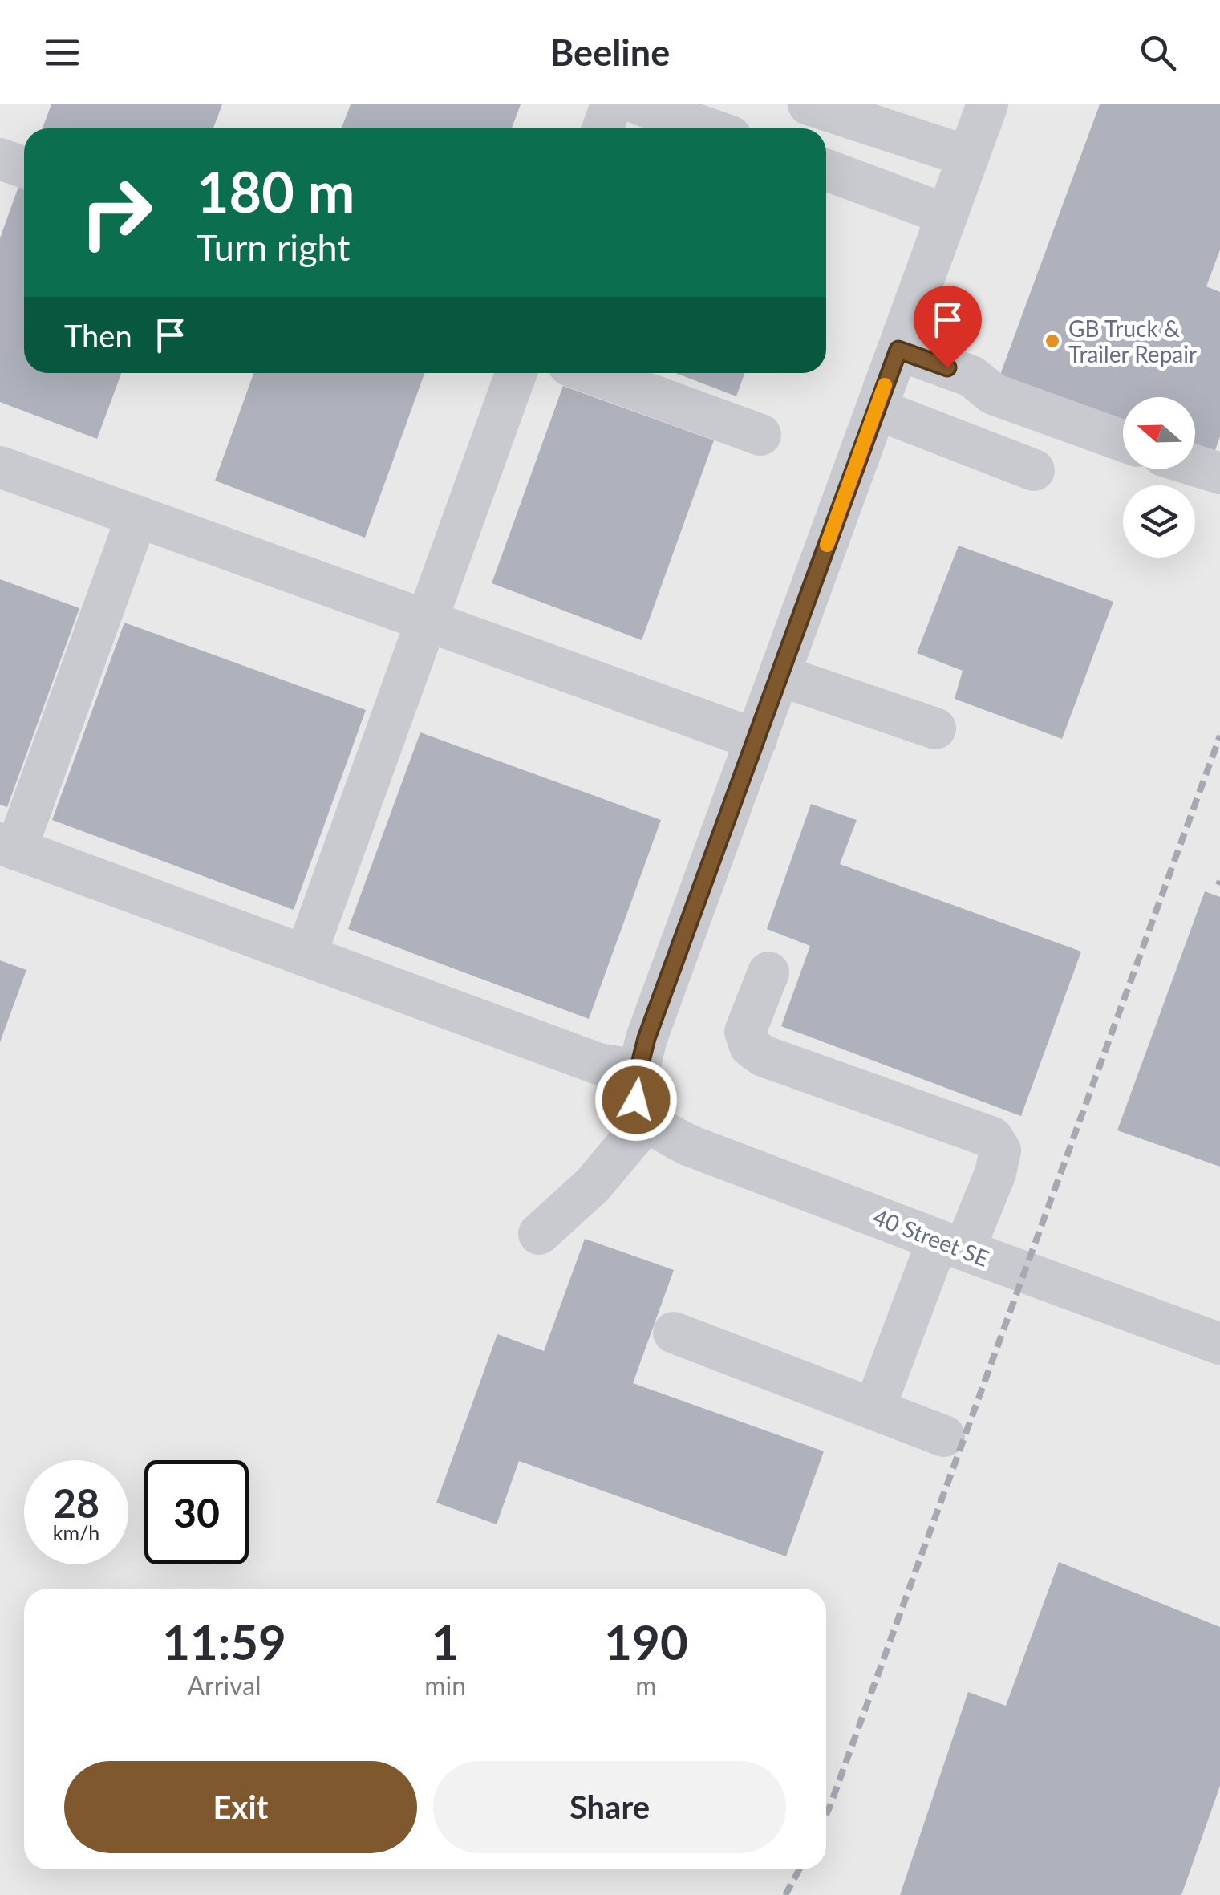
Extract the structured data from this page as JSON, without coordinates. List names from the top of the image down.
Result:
{
  "streets": {
    "street": ["40 Street SE"]
  },
  "places": ["GB Truck & Trailer Repair"],
  "north": "left",
  "page": {
    "header": "Beeline",
    "turn": ["180 m", "Turn right"],
    "then": "Then",
    "speed": "28 km/h",
    "limit": "30",
    "eta": [
      "11:59",
      "Arrival",
      "1",
      "min",
      "190",
      "m"
    ],
    "buttons": ["Exit", "Share"]
  }
}
